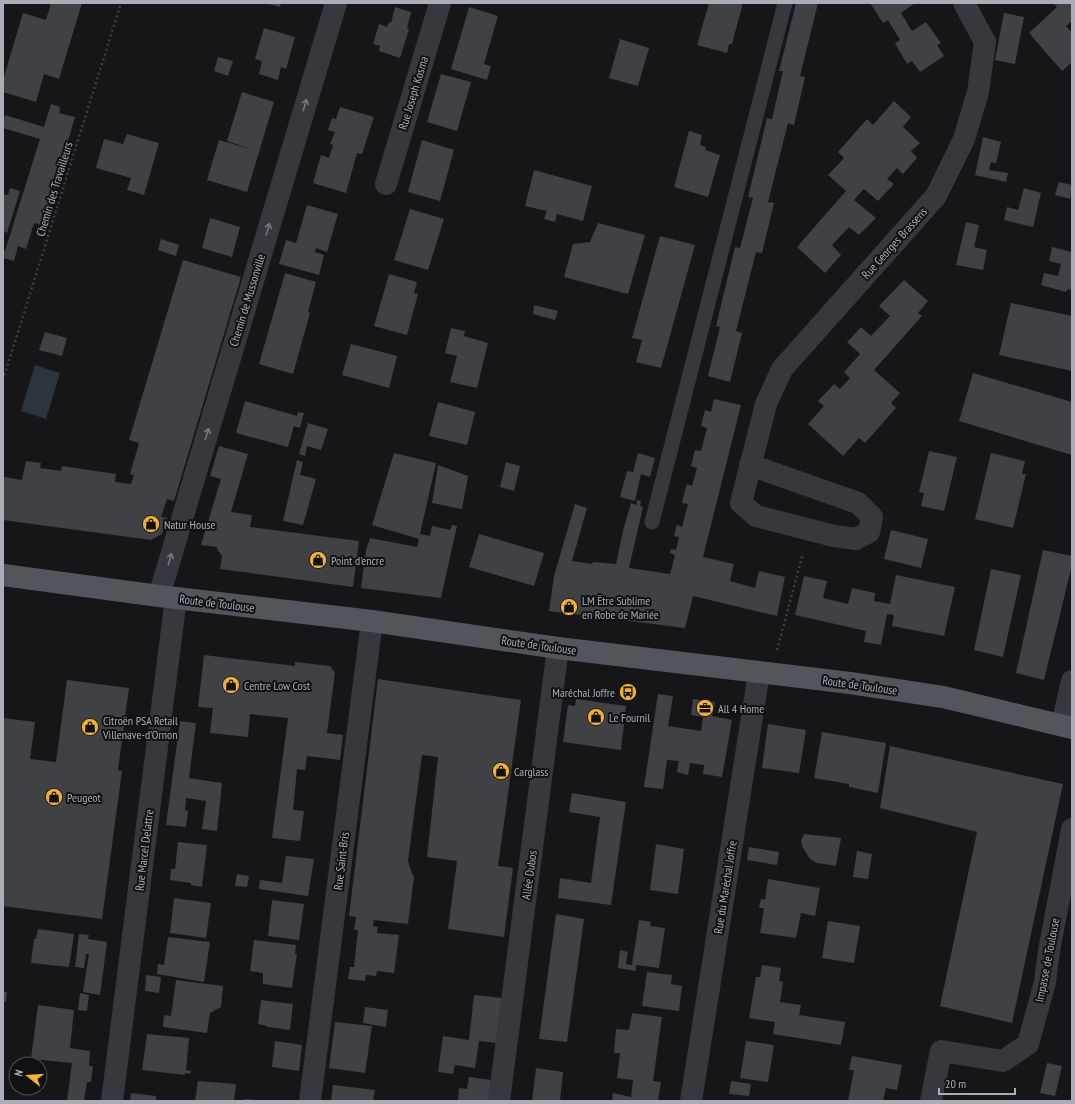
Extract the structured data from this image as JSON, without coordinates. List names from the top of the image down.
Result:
{
  "streets": {
    "main road": ["Route de Toulouse"],
    "street": [
      "Rue Joseph Kosma",
      "Rue Georges Brassens",
      "Chemin de Mussonville",
      "Rue Marcel Delattre",
      "Rue Saint-Bris",
      "Allée Dubos",
      "Rue du Maréchal Joffre",
      "Impasse de Toulouse"
    ],
    "path": ["Chemin des Travailleurs"]
  },
  "crossings": [
    ["Chemin de Mussonville", "Route de Toulouse"],
    ["Chemin de Mussonville", "Rue Marcel Delattre"],
    ["Route de Toulouse", "Rue Marcel Delattre"],
    ["Route de Toulouse", "Rue Saint-Bris"],
    ["Route de Toulouse", "Allée Dubos"],
    ["Route de Toulouse", "Rue du Maréchal Joffre"]
  ],
  "one_way": ["Chemin de Mussonville"],
  "places": {
    "shop": [
      "Natur House",
      "Point d'encre",
      "LM Être Sublime en Robe de Mariée",
      "Centre Low Cost",
      "Le Fournil",
      "Citroën PSA Retail Villenave-d'Ornon",
      "Carglass",
      "Peugeot"
    ],
    "bus stop": ["Maréchal Joffre"],
    "office": ["All 4 Home"]
  },
  "scale_bar": "20 m",
  "north": "left"
}
